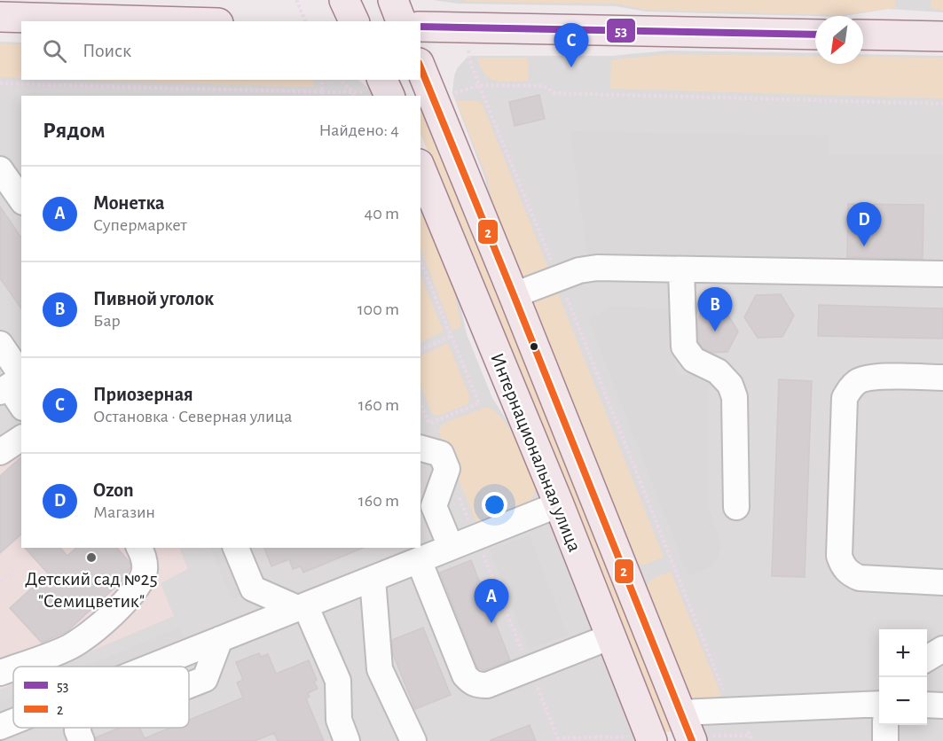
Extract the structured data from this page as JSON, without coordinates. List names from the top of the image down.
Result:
{
  "streets": {
    "main road": ["Интернациональная улица"]
  },
  "places": ["Детский сад №25 \"Семицветик\""],
  "lines": ["transit line 53", "transit line 2"],
  "legend": ["53", "2"],
  "north": "bottom left",
  "page": {
    "search": "Поиск",
    "pins": [
      "C",
      "D",
      "B",
      "A"
    ],
    "heading": ["Рядом", "Найдено: 4"],
    "list": [
      {
        "mark": "A",
        "name": "Монетка",
        "note": "Супермаркет",
        "value": "40 m"
      },
      {
        "mark": "B",
        "name": "Пивной уголок",
        "note": "Бар",
        "value": "100 m"
      },
      {
        "mark": "C",
        "name": "Приозерная",
        "note": "Остановка · Северная улица",
        "value": "160 m"
      },
      {
        "mark": "D",
        "name": "Ozon",
        "note": "Магазин",
        "value": "160 m"
      }
    ],
    "map_buttons": ["+", "−"]
  }
}
